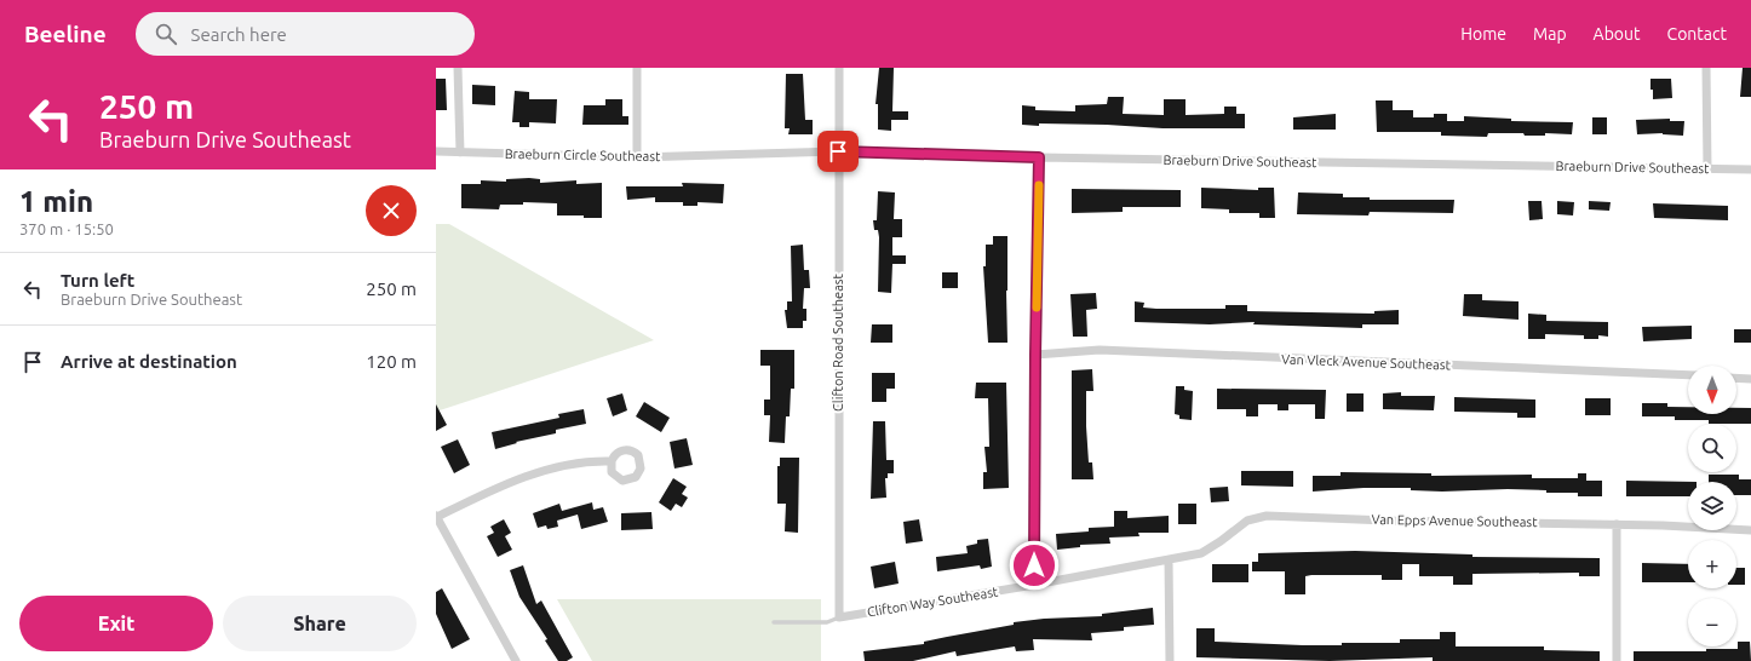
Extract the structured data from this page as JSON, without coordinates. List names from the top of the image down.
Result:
{
  "streets": {
    "street": [
      "Braeburn Circle Southeast",
      "Braeburn Drive Southeast",
      "Clifton Road Southeast",
      "Van Vleck Avenue Southeast",
      "Van Epps Avenue Southeast",
      "Clifton Way Southeast"
    ]
  },
  "crossings": [
    ["Braeburn Circle Southeast", "Braeburn Drive Southeast"],
    ["Braeburn Drive Southeast", "Clifton Road Southeast"],
    ["Clifton Road Southeast", "Clifton Way Southeast"],
    ["Van Epps Avenue Southeast", "Clifton Way Southeast"]
  ],
  "north": "bottom",
  "page": {
    "header": "Beeline",
    "search": "Search here",
    "nav": [
      "Home",
      "Map",
      "About",
      "Contact"
    ],
    "turn": ["250 m", "Braeburn Drive Southeast"],
    "heading": ["1 min", "370 m · 15:50"],
    "list": [
      {
        "name": "Turn left",
        "note": "Braeburn Drive Southeast",
        "value": "250 m"
      },
      {
        "name": "Arrive at destination",
        "value": "120 m"
      }
    ],
    "map_buttons": ["+", "−"],
    "buttons": ["Exit", "Share"]
  }
}
